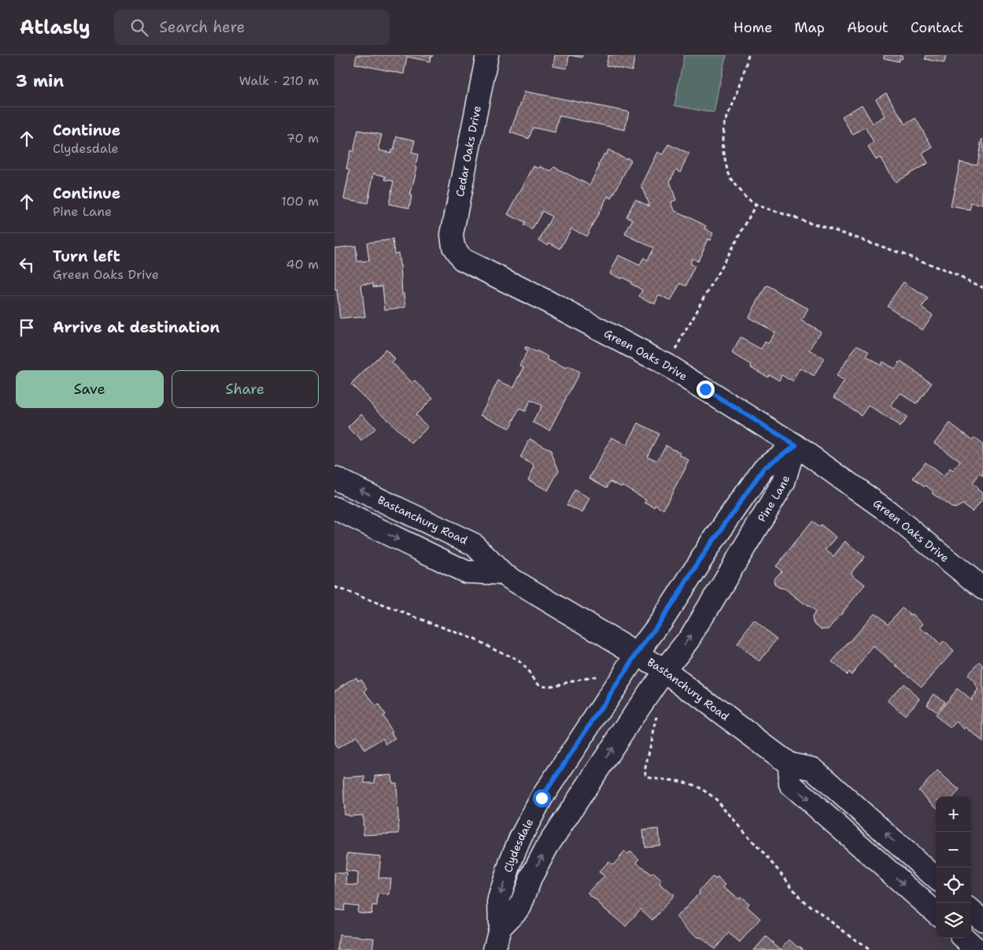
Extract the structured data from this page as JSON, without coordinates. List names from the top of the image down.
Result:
{
  "streets": {
    "street": [
      "Cedar Oaks Drive",
      "Green Oaks Drive",
      "Pine Lane",
      "Bastanchury Road",
      "Clydesdale"
    ]
  },
  "crossings": [
    ["Cedar Oaks Drive", "Green Oaks Drive"],
    ["Green Oaks Drive", "Pine Lane"],
    ["Pine Lane", "Bastanchury Road"],
    ["Pine Lane", "Clydesdale"],
    ["Bastanchury Road", "Clydesdale"]
  ],
  "page": {
    "header": "Atlasly",
    "search": "Search here",
    "nav": [
      "Home",
      "Map",
      "About",
      "Contact"
    ],
    "heading": ["3 min", "Walk · 210 m"],
    "list": [
      ["Continue", "Clydesdale", "70 m"],
      ["Continue", "Pine Lane", "100 m"],
      ["Turn left", "Green Oaks Drive", "40 m"],
      "Arrive at destination"
    ],
    "buttons": ["Save", "Share"],
    "map_buttons": ["+", "−"]
  }
}
